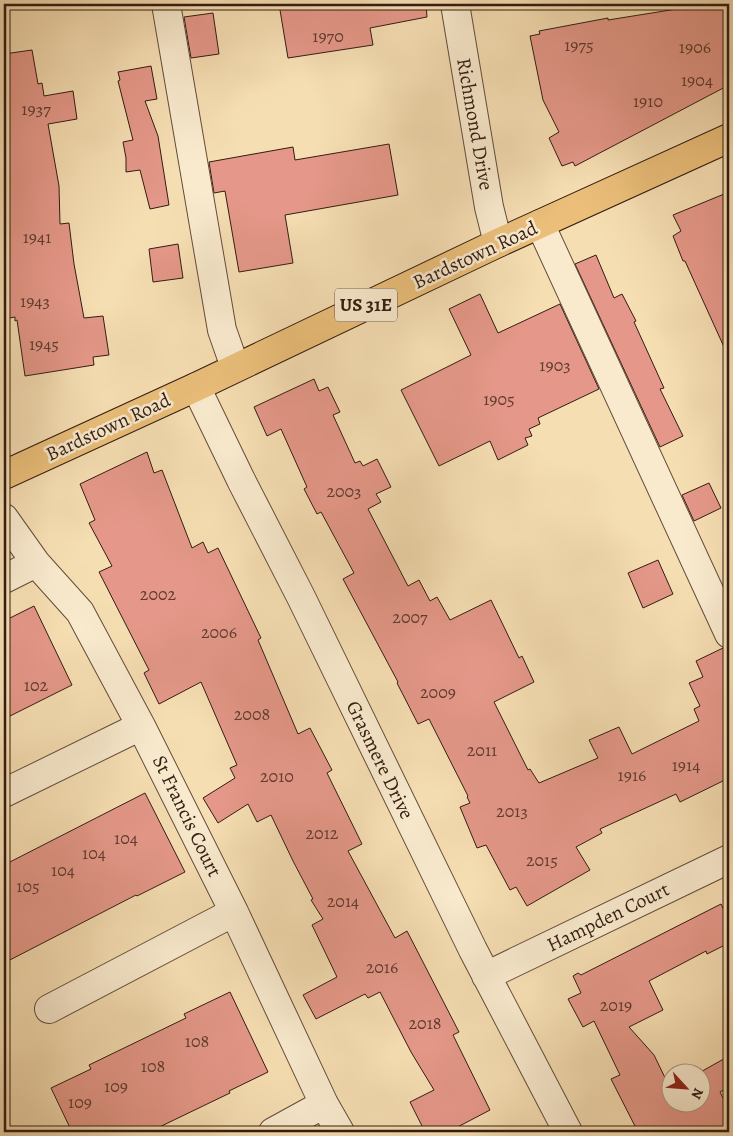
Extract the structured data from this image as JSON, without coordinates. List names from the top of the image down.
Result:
{
  "streets": {
    "main road": ["Bardstown Road", "US 31E"],
    "street": [
      "Richmond Drive",
      "Grasmere Drive",
      "St Francis Court",
      "Hampden Court"
    ]
  },
  "crossings": [
    ["Richmond Drive", "Bardstown Road"],
    ["Bardstown Road", "Grasmere Drive"],
    ["Grasmere Drive", "Hampden Court"]
  ],
  "house_numbers": [
    "1970",
    "1975",
    "1906",
    "1904",
    "1910",
    "1937",
    "1941",
    "1943",
    "1945",
    "1903",
    "1905",
    "2003",
    "2002",
    "2007",
    "2006",
    "102",
    "2009",
    "2008",
    "2011",
    "1914",
    "1916",
    "2010",
    "2013",
    "2012",
    "104",
    "104",
    "2015",
    "104",
    "105",
    "2014",
    "2016",
    "2019",
    "2018",
    "108",
    "108",
    "109",
    "109"
  ],
  "north": "bottom right"
}
